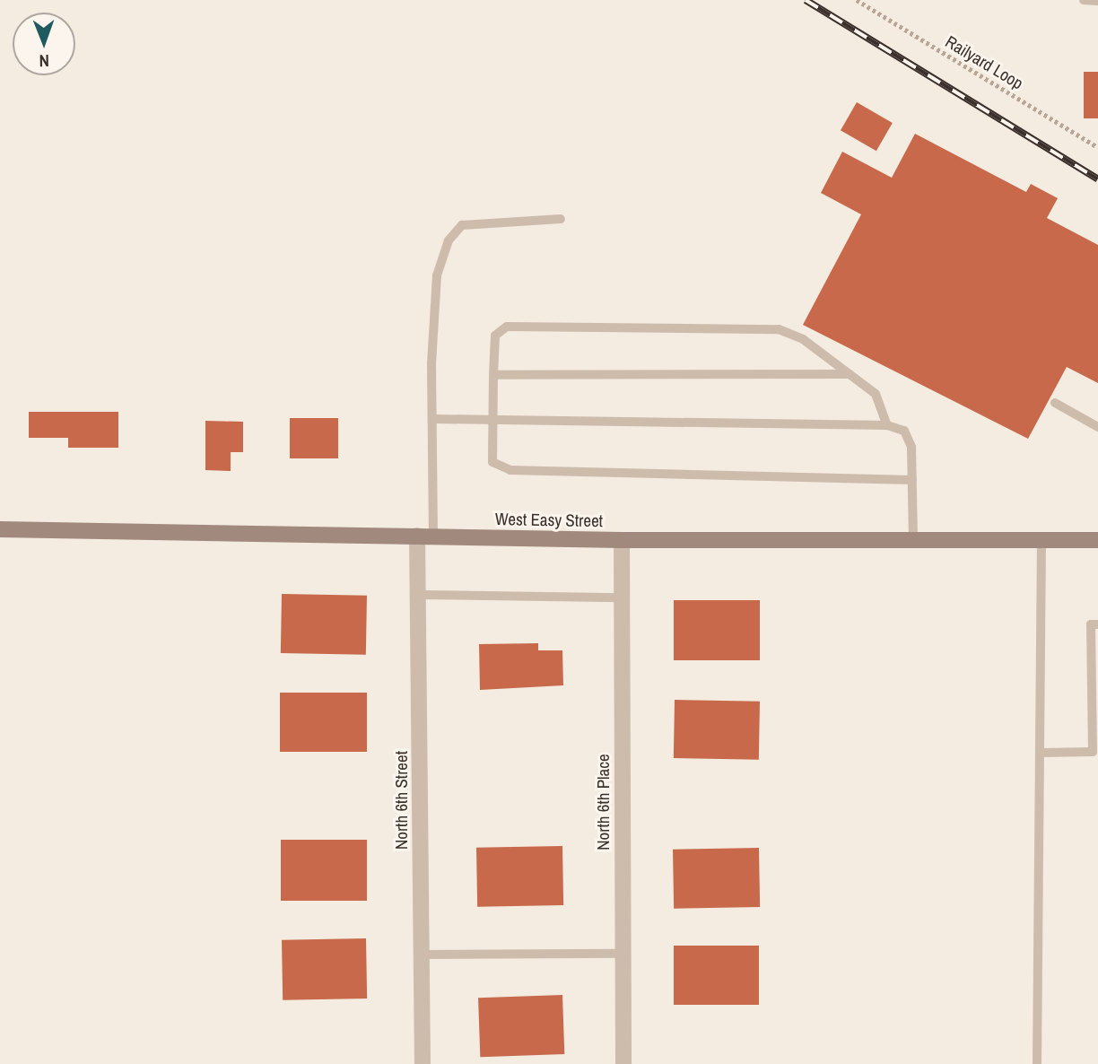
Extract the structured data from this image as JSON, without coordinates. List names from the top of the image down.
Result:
{
  "streets": {
    "street": ["West Easy Street", "North 6th Street", "North 6th Place"],
    "path": ["Railyard Loop"]
  },
  "crossings": [
    ["West Easy Street", "North 6th Street"],
    ["West Easy Street", "North 6th Place"]
  ],
  "north": "bottom"
}
